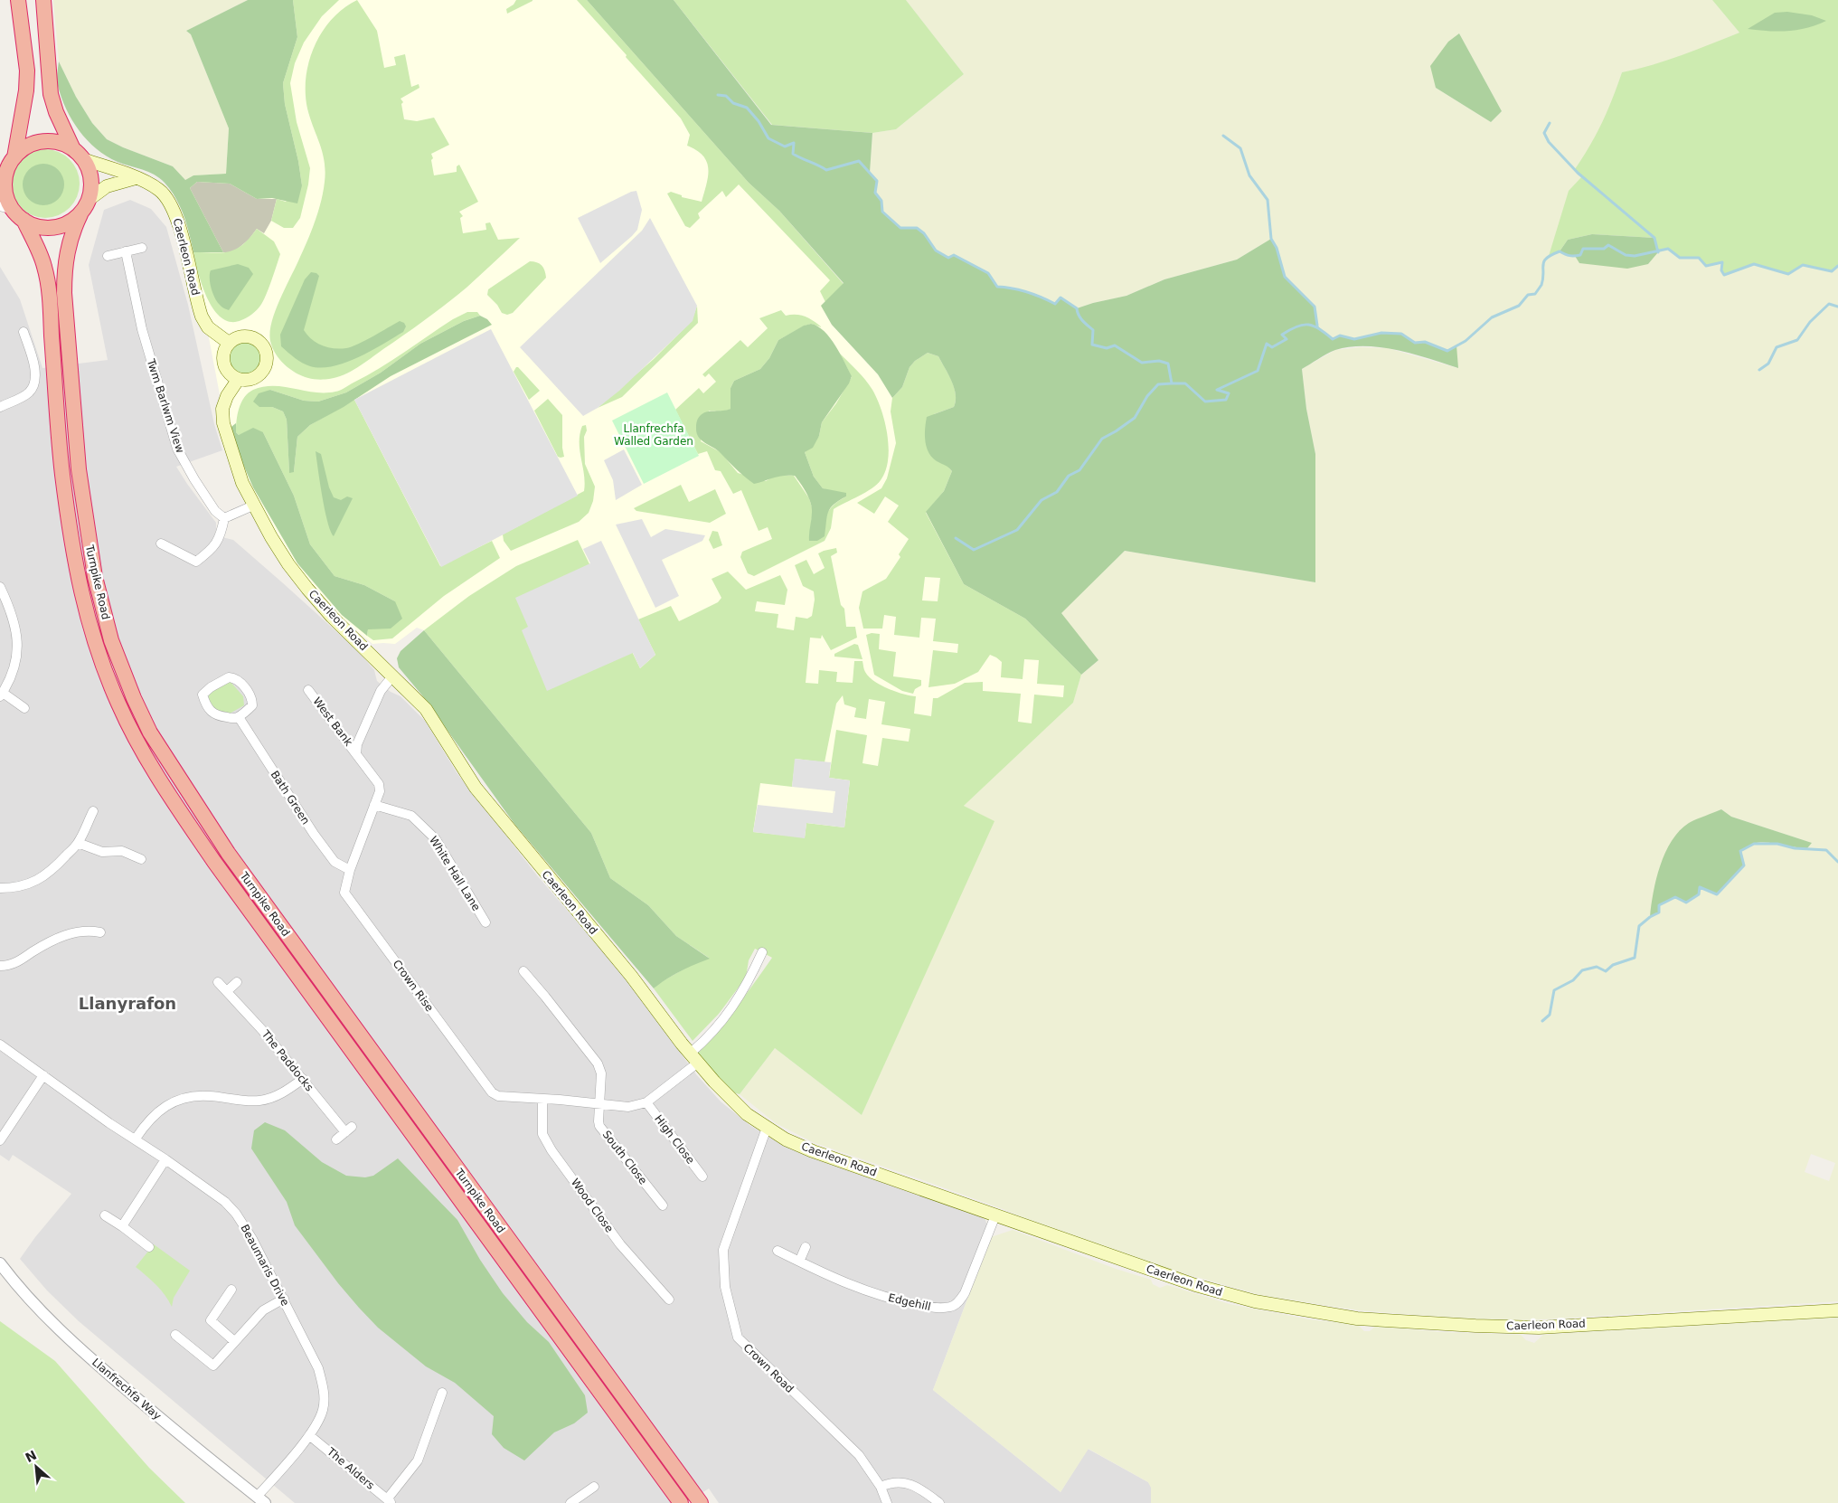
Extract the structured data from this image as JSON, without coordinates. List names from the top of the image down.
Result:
{
  "streets": {
    "highway": ["Turnpike Road"],
    "main road": ["Caerleon Road"],
    "street": [
      "Twm Barlwm View",
      "West Bank",
      "Bath Green",
      "White Hall Lane",
      "Crown Rise",
      "The Paddocks",
      "High Close",
      "South Close",
      "Wood Close",
      "Beaumaris Drive",
      "Edgehill",
      "Crown Road",
      "Llanfrechfa Way",
      "The Alders"
    ]
  },
  "crossings": [
    ["Caerleon Road", "Turnpike Road"],
    ["Caerleon Road", "Crown Rise"],
    ["Caerleon Road", "Edgehill"],
    ["Caerleon Road", "Crown Road"],
    ["West Bank", "Crown Rise"],
    ["Bath Green", "Crown Rise"],
    ["White Hall Lane", "Crown Rise"],
    ["Crown Rise", "High Close"],
    ["Crown Rise", "South Close"],
    ["Crown Rise", "Wood Close"],
    ["Beaumaris Drive", "Llanfrechfa Way"],
    ["Beaumaris Drive", "The Alders"]
  ],
  "districts": ["Llanyrafon"],
  "parks": ["Llanfrechfa Walled Garden"],
  "north": "top left"
}
